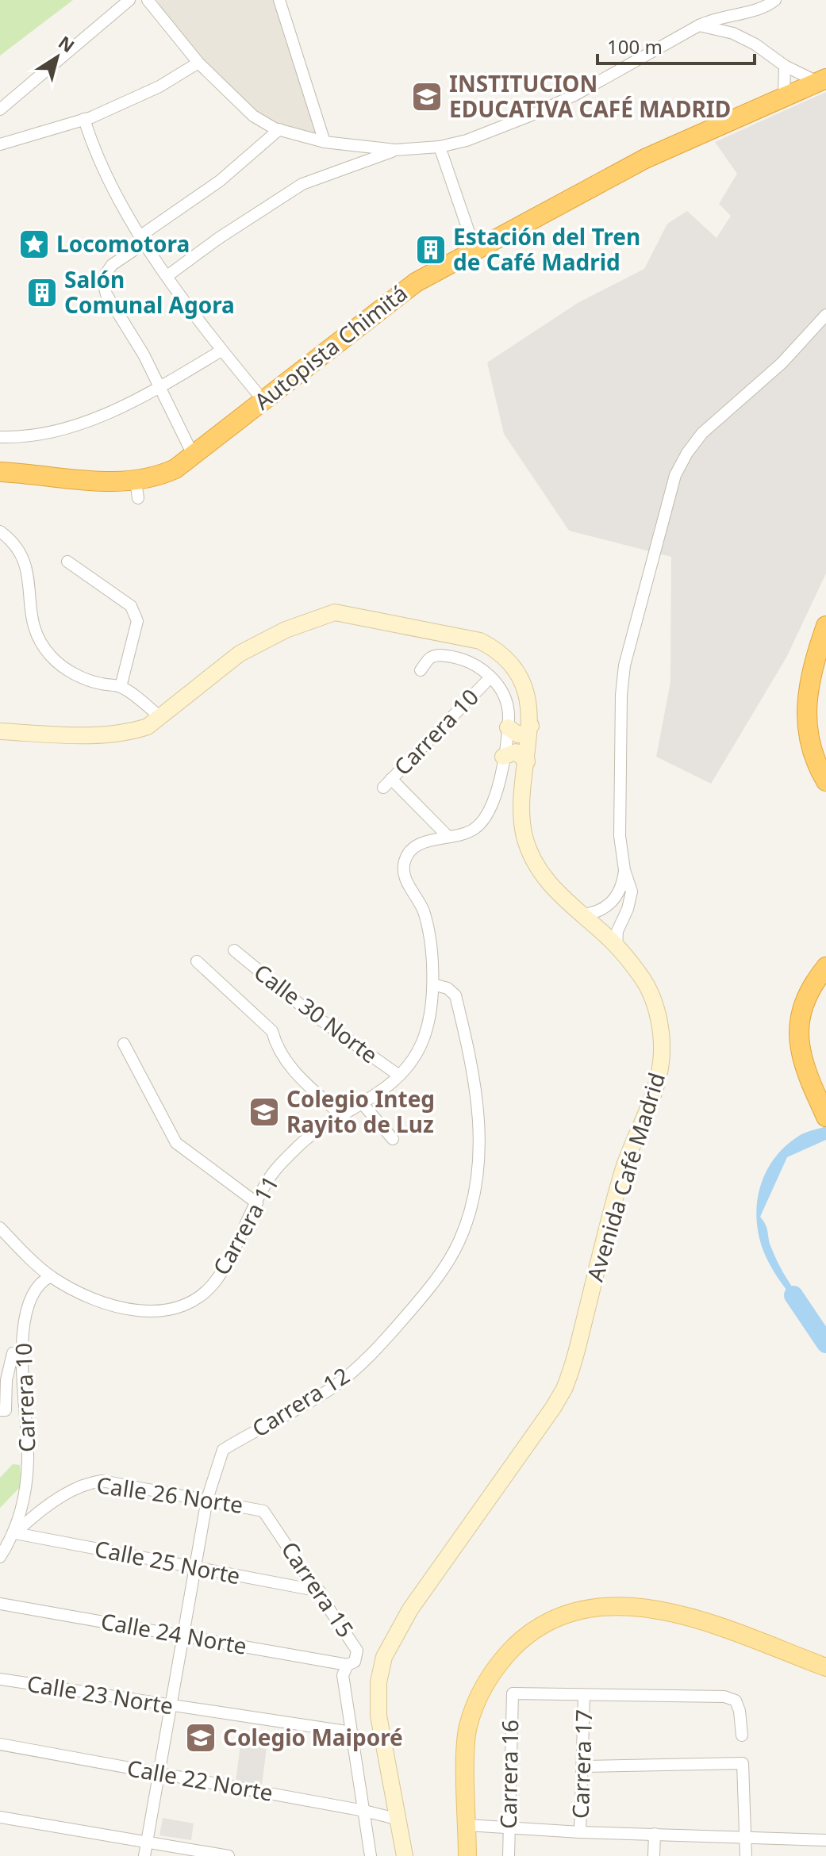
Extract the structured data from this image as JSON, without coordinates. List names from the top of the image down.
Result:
{
  "streets": {
    "highway": ["Autopista Chimitá"],
    "street": [
      "Carrera 10",
      "Calle 30 Norte",
      "Avenida Café Madrid",
      "Carrera 11",
      "Carrera 12",
      "Calle 26 Norte",
      "Calle 25 Norte",
      "Carrera 15",
      "Calle 24 Norte",
      "Calle 23 Norte",
      "Carrera 17",
      "Carrera 16",
      "Calle 22 Norte"
    ]
  },
  "crossings": [
    ["Carrera 10", "Carrera 11"],
    ["Carrera 10", "Calle 26 Norte"],
    ["Carrera 10", "Calle 25 Norte"],
    ["Calle 30 Norte", "Carrera 11"],
    ["Avenida Café Madrid", "Calle 22 Norte"],
    ["Carrera 11", "Carrera 12"],
    ["Carrera 12", "Calle 26 Norte"],
    ["Carrera 12", "Calle 25 Norte"],
    ["Carrera 12", "Calle 24 Norte"],
    ["Carrera 12", "Calle 23 Norte"],
    ["Carrera 12", "Calle 22 Norte"],
    ["Calle 26 Norte", "Calle 25 Norte"],
    ["Calle 26 Norte", "Carrera 15"],
    ["Calle 25 Norte", "Carrera 15"],
    ["Carrera 15", "Calle 24 Norte"],
    ["Carrera 15", "Calle 23 Norte"],
    ["Carrera 15", "Calle 22 Norte"],
    ["Carrera 17", "Carrera 16"]
  ],
  "places": {
    "school or university": ["INSTITUCION EDUCATIVA CAFÉ MADRID", "Colegio Integ Rayito de Luz", "Colegio Maiporé"],
    "place": ["Locomotora"],
    "building": ["Estación del Tren de Café Madrid", "Salón Comunal Agora"]
  },
  "scale_bar": "100 m",
  "north": "top right"
}
